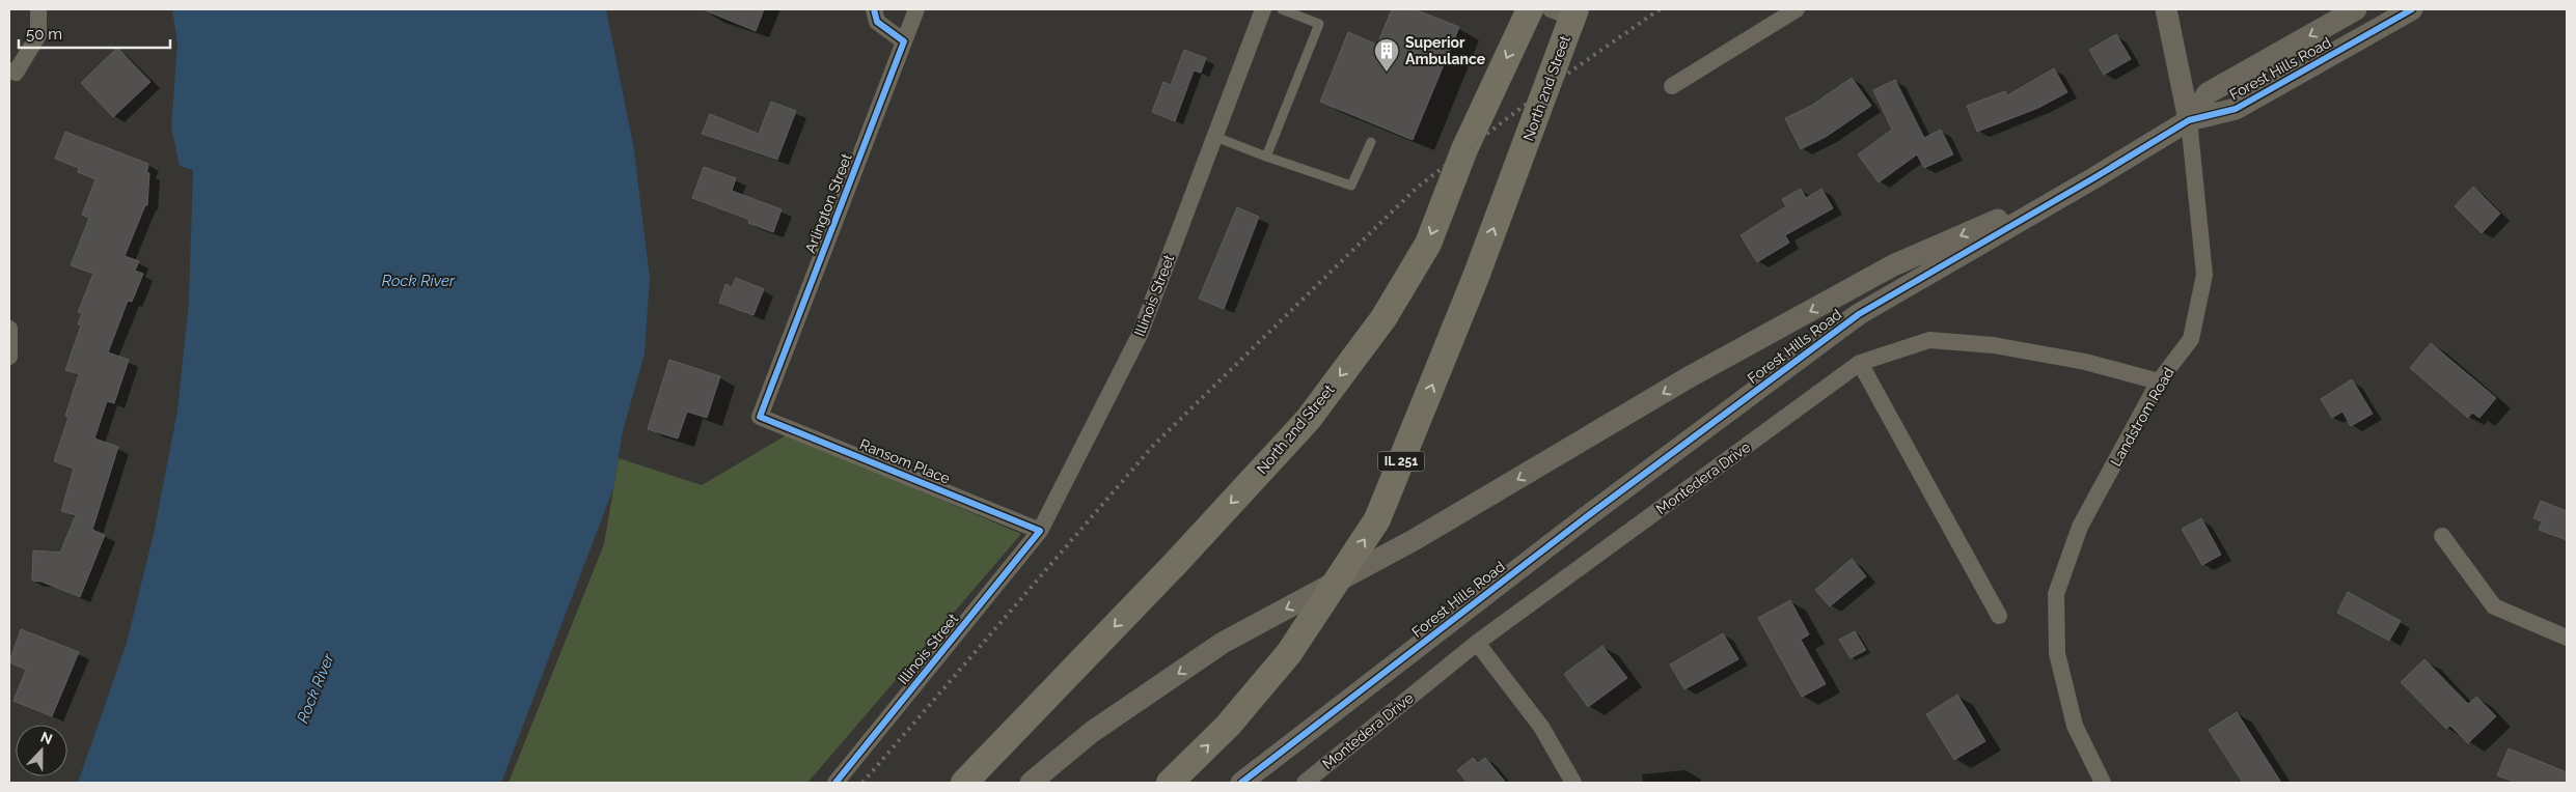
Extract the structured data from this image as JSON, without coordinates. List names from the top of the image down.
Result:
{
  "streets": {
    "main road": ["North 2nd Street", "IL 251"],
    "street": [
      "Forest Hills Road",
      "Arlington Street",
      "Illinois Street",
      "Landstrom Road",
      "Ransom Place",
      "Montedera Drive"
    ]
  },
  "crossings": [
    ["Forest Hills Road", "Landstrom Road"],
    ["Arlington Street", "Ransom Place"],
    ["Illinois Street", "Ransom Place"],
    ["Landstrom Road", "Montedera Drive"]
  ],
  "water": ["Rock River"],
  "places": {
    "building": ["Superior Ambulance"]
  },
  "scale_bar": "50 m",
  "north": "top"
}
